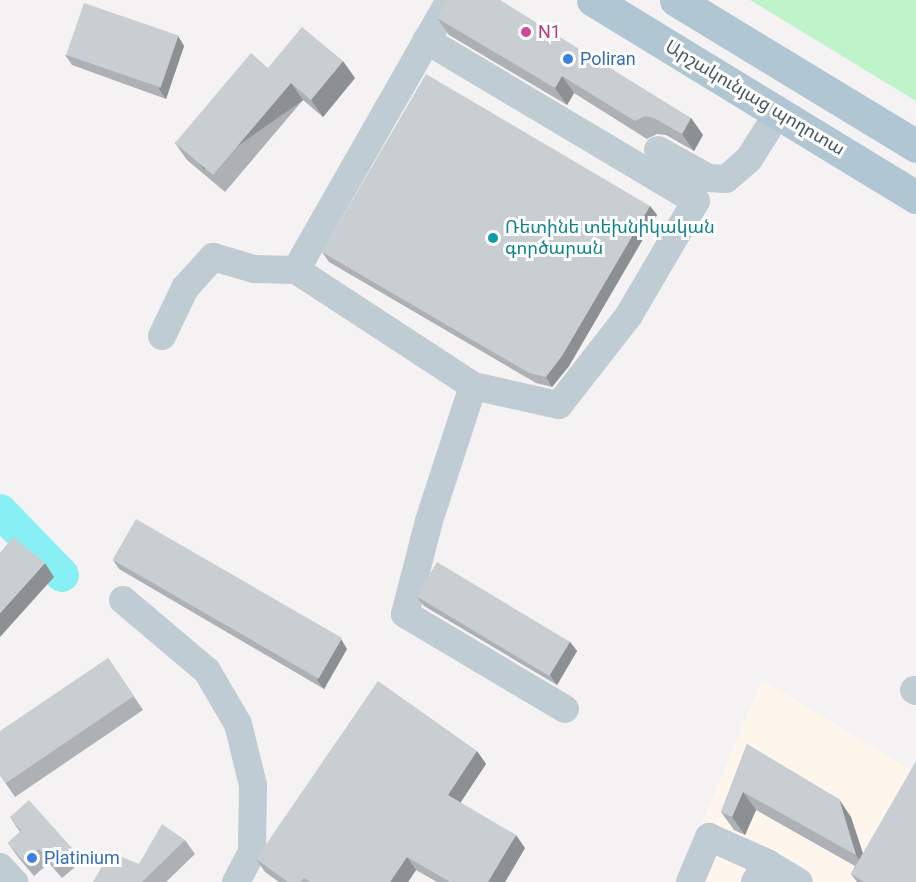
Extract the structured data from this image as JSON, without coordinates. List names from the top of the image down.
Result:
{
  "streets": {
    "main road": ["Արշակունյաց պողոտա"]
  },
  "places": [
    "N1",
    "Poliran",
    "Ռետինե տեխնիկական գործարան",
    "Platinium"
  ]
}
